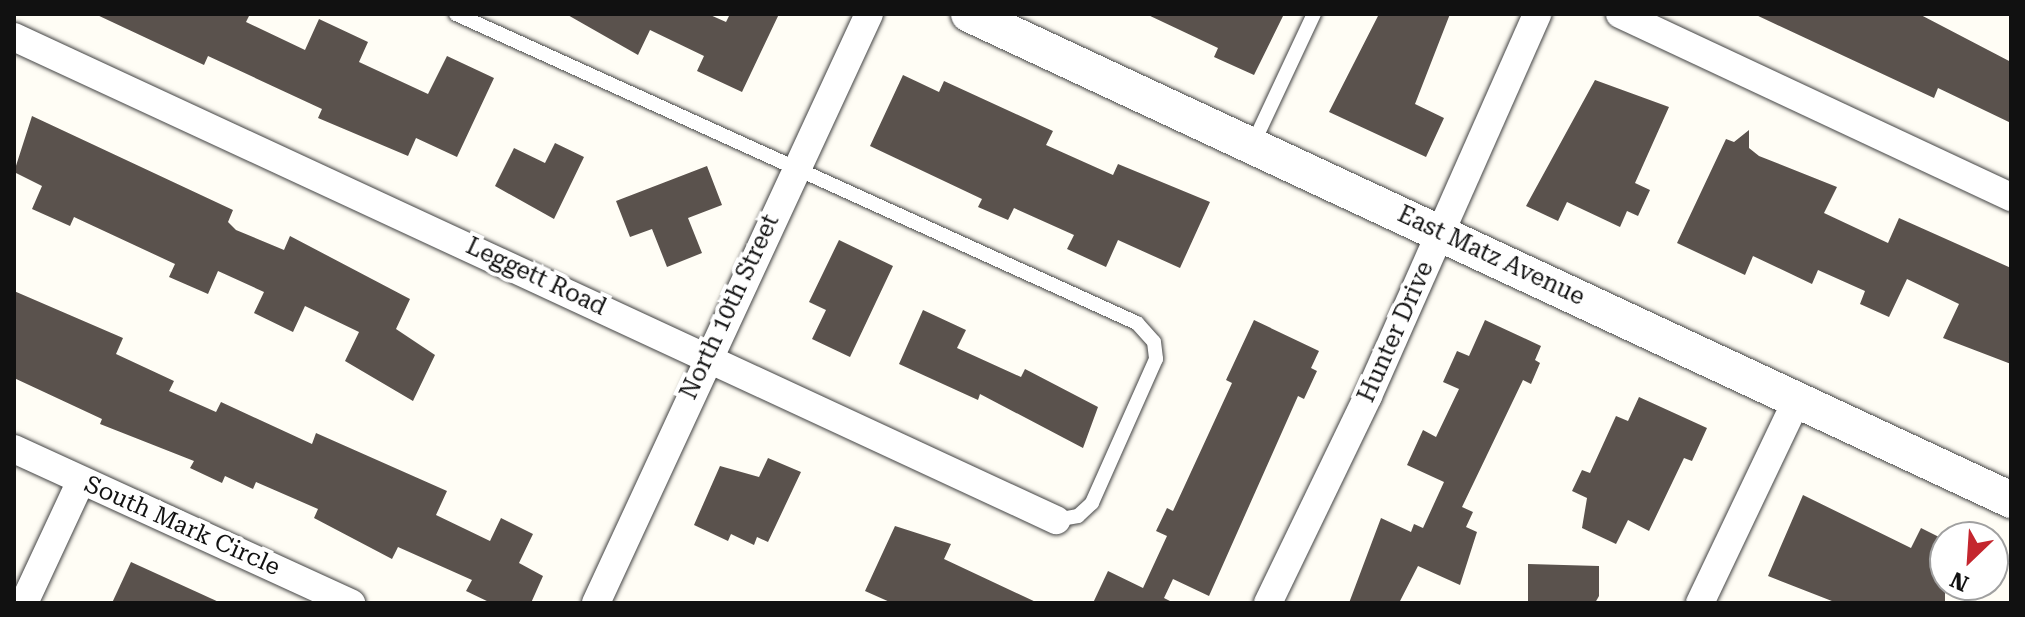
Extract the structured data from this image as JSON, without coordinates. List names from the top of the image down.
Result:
{
  "streets": {
    "street": [
      "East Matz Avenue",
      "Leggett Road",
      "North 10th Street",
      "Hunter Drive",
      "South Mark Circle"
    ]
  },
  "crossings": [
    ["East Matz Avenue", "Hunter Drive"],
    ["Leggett Road", "North 10th Street"]
  ],
  "north": "bottom left"
}
